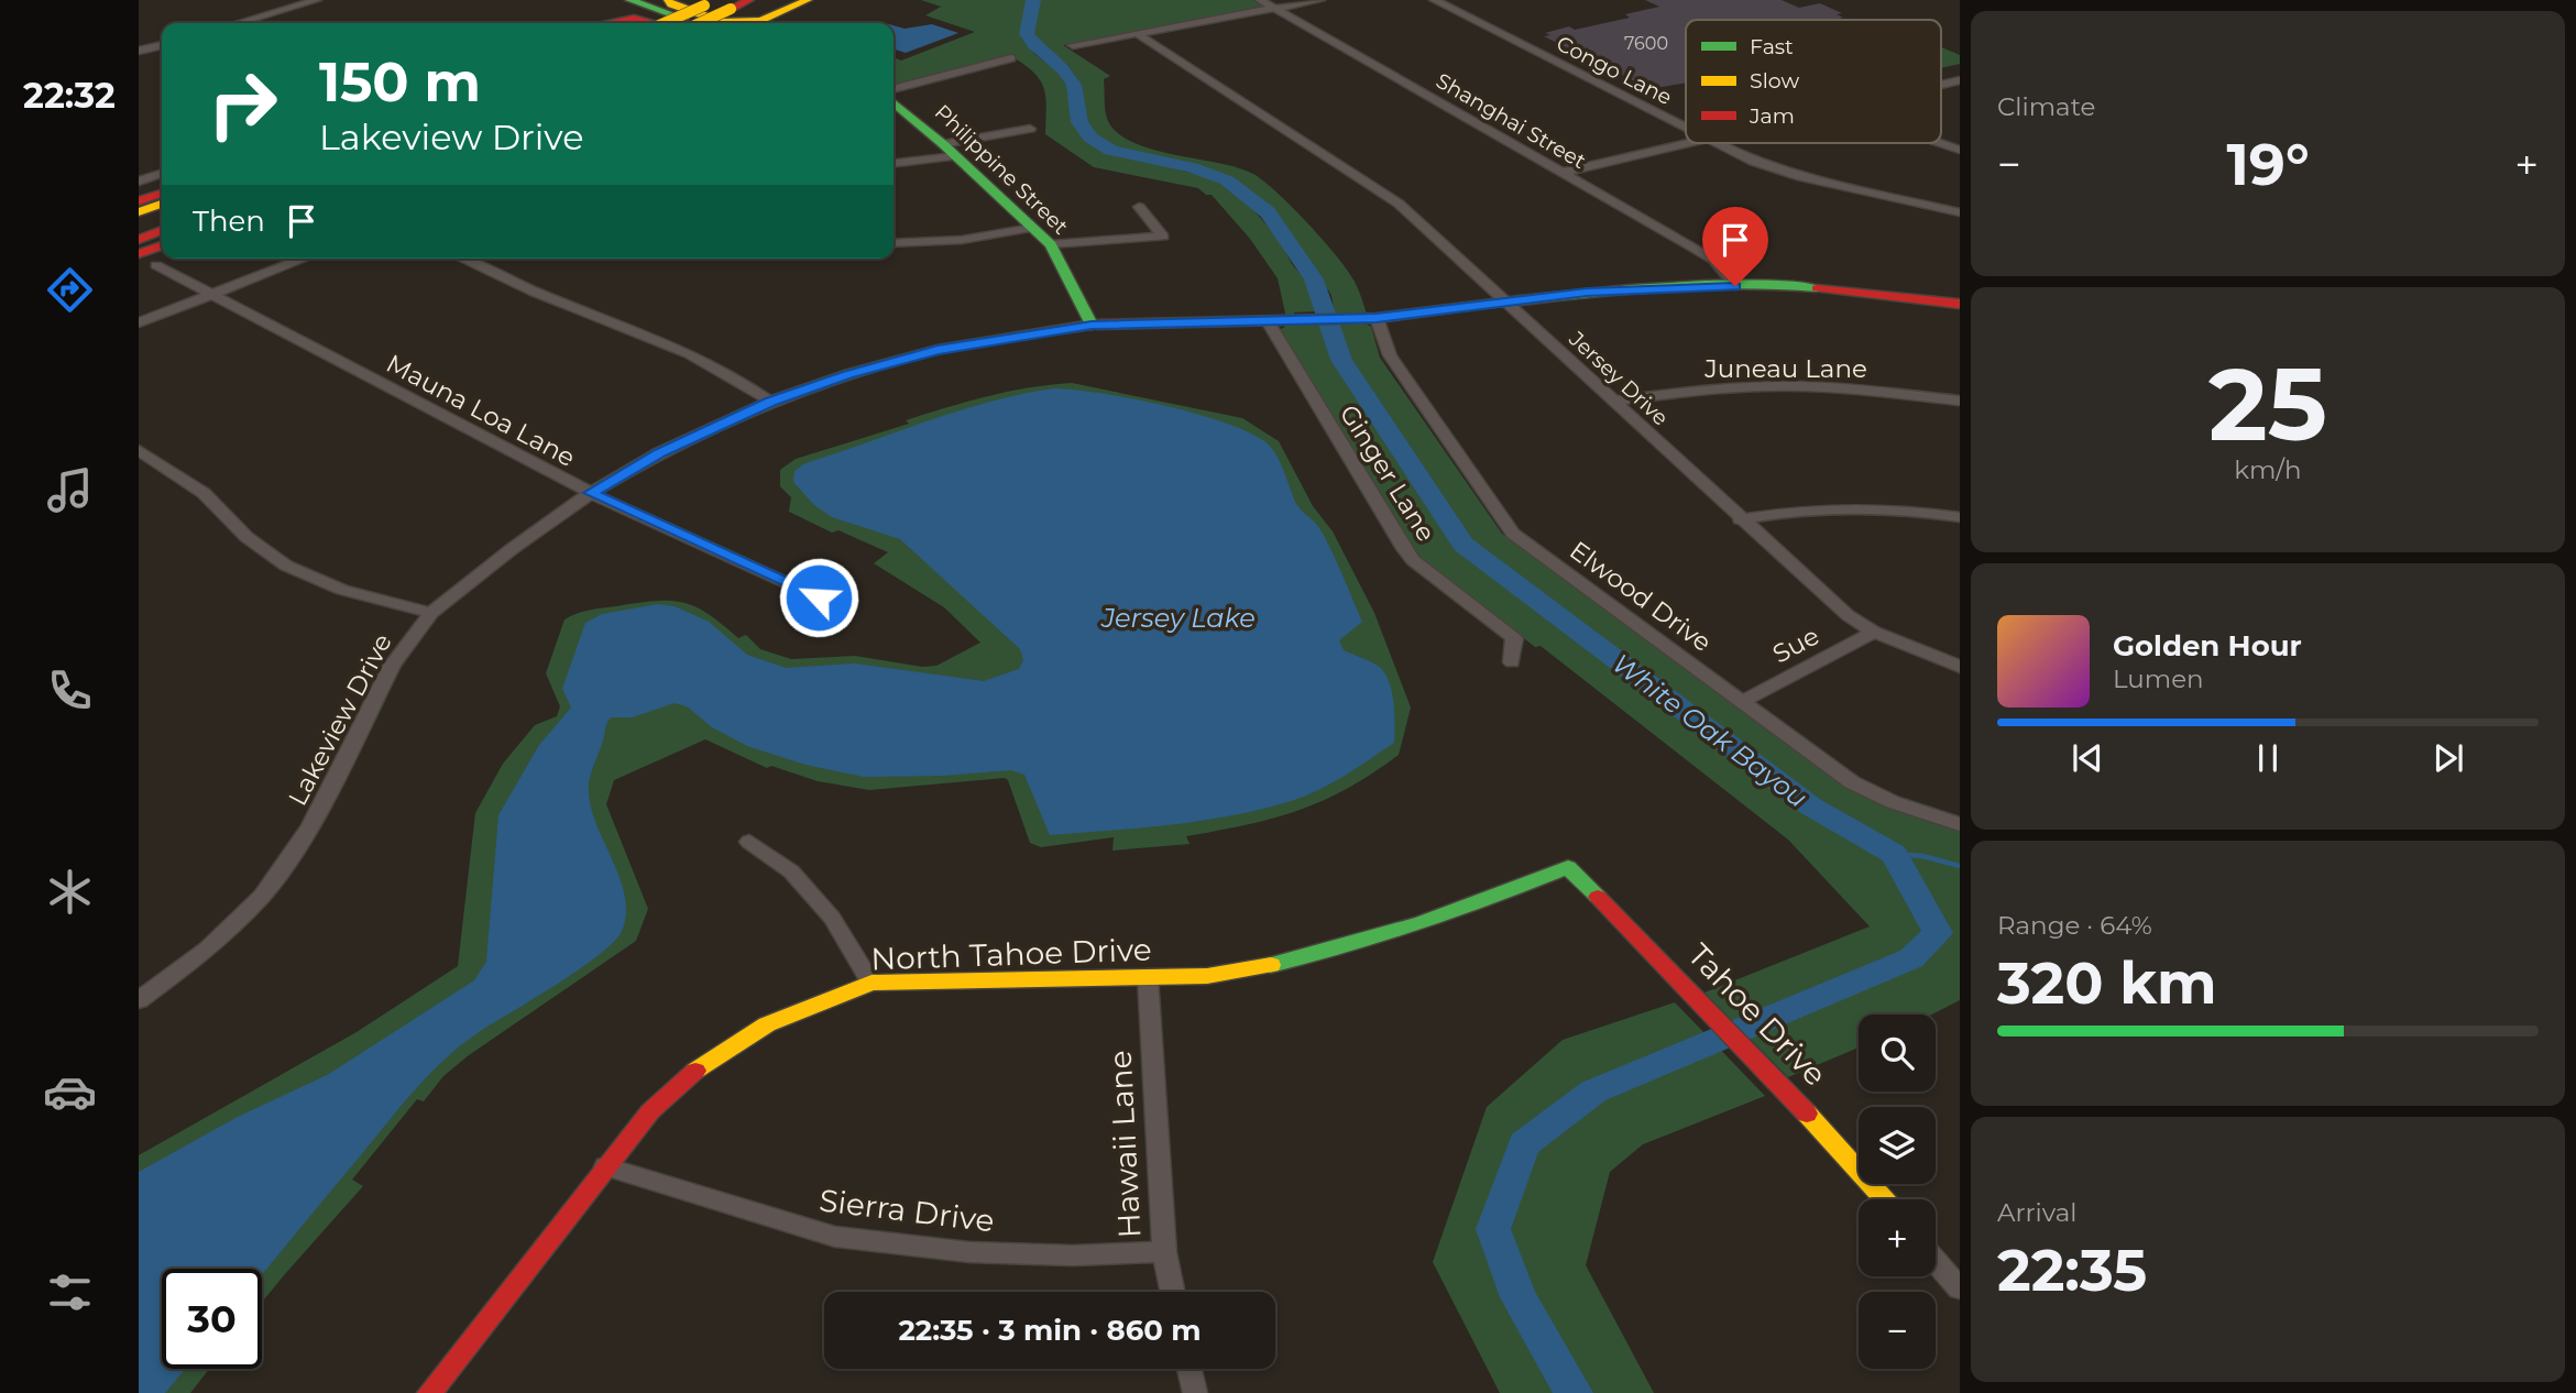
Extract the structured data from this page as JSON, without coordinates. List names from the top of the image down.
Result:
{
  "streets": {
    "main road": [
      "Philippine Street",
      "Lakeview Drive",
      "North Tahoe Drive",
      "Tahoe Drive"
    ],
    "street": [
      "Congo Lane",
      "Shanghai Street",
      "Juneau Lane",
      "Jersey Drive",
      "Mauna Loa Lane",
      "Ginger Lane",
      "Elwood Drive",
      "Sue",
      "Hawaii Lane",
      "Sierra Drive"
    ]
  },
  "crossings": [
    ["Shanghai Street", "Lakeview Drive"],
    ["Philippine Street", "Lakeview Drive"],
    ["Juneau Lane", "Jersey Drive"],
    ["Jersey Drive", "Sue"],
    ["Jersey Drive", "Lakeview Drive"],
    ["Mauna Loa Lane", "Lakeview Drive"],
    ["Ginger Lane", "Lakeview Drive"],
    ["Elwood Drive", "Sue"],
    ["Elwood Drive", "Lakeview Drive"],
    ["North Tahoe Drive", "Tahoe Drive"],
    ["North Tahoe Drive", "Hawaii Lane"],
    ["North Tahoe Drive", "Sierra Drive"],
    ["Hawaii Lane", "Sierra Drive"]
  ],
  "water": ["Jersey Lake", "White Oak Bayou"],
  "house_numbers": ["7600"],
  "legend": ["Fast", "Slow", "Jam"],
  "page": {
    "tabs": "22:32",
    "tile": [
      "Climate",
      ["25", "km/h"],
      ["Range · 64%", "320 km"],
      ["Arrival", "22:35"]
    ],
    "turn": ["150 m", "Lakeview Drive"],
    "heat": ["−", "19°", "+"],
    "then": "Then",
    "song": ["Golden Hour", "Lumen"],
    "map_buttons": ["+", "−"],
    "limit": "30",
    "trip": "22:35 · 3 min · 860 m"
  }
}
